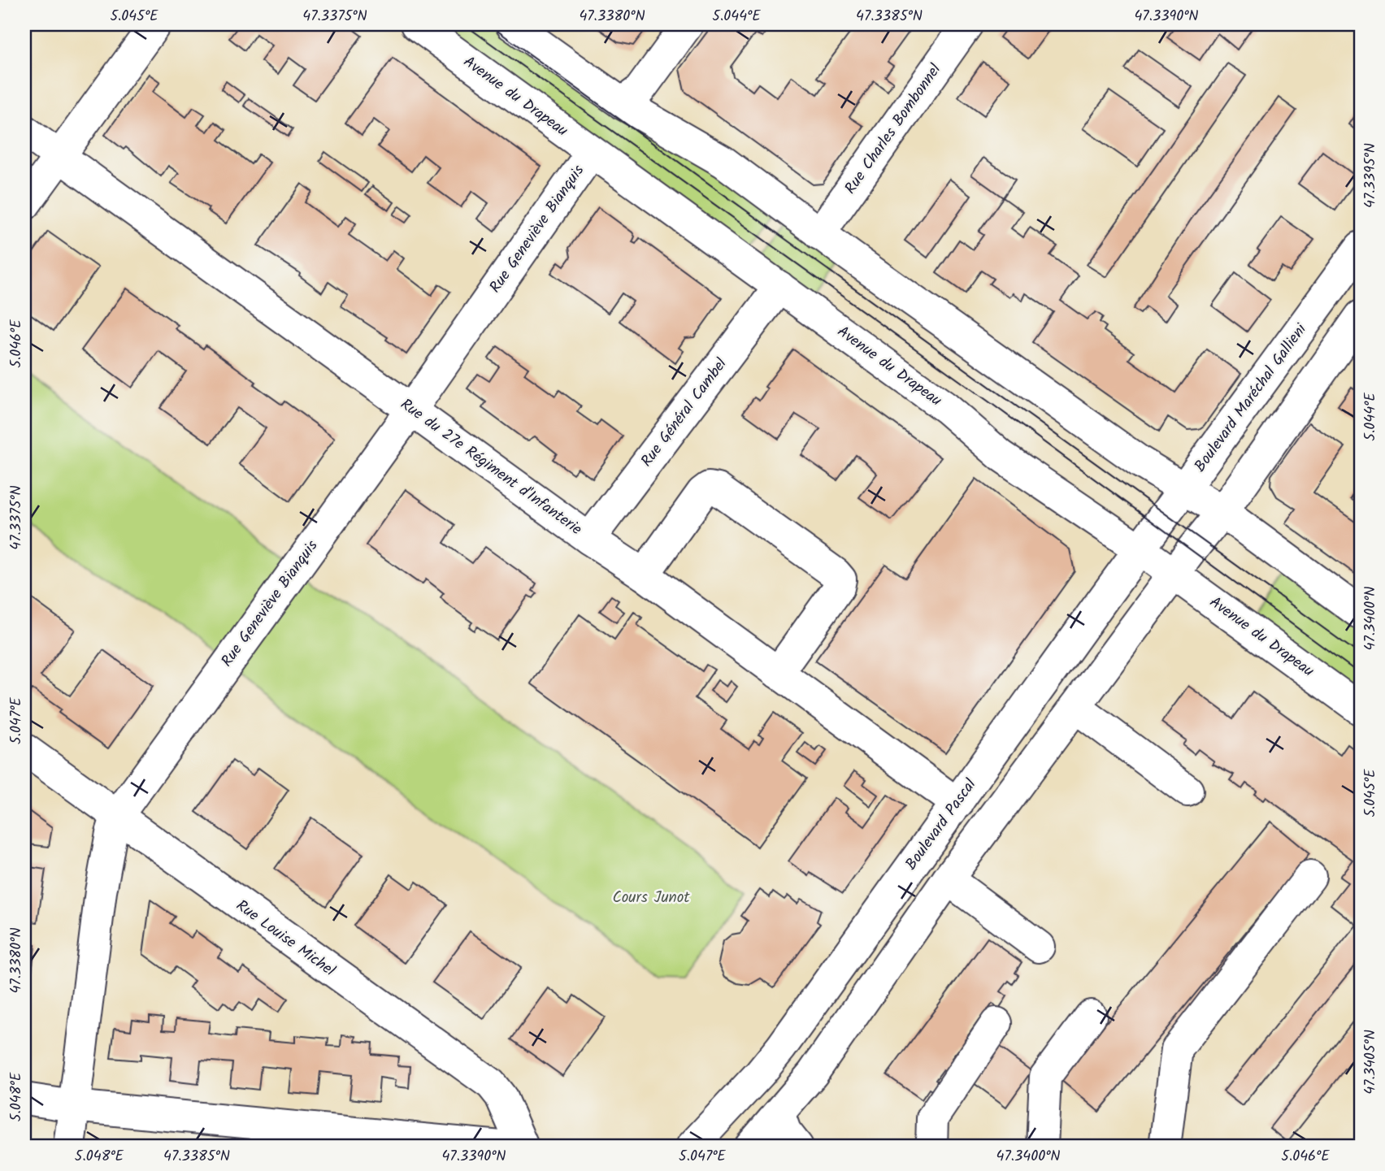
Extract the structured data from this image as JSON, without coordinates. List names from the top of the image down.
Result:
{
  "streets": {
    "street": [
      "Avenue du Drapeau",
      "Rue Charles Bombonnel",
      "Rue Geneviève Bianquis",
      "Boulevard Maréchal Gallieni",
      "Rue Général Cambel",
      "Rue du 27e Régiment d'Infanterie",
      "Boulevard Pascal",
      "Rue Louise Michel"
    ]
  },
  "crossings": [
    ["Avenue du Drapeau", "Rue Geneviève Bianquis"],
    ["Avenue du Drapeau", "Boulevard Maréchal Gallieni"],
    ["Avenue du Drapeau", "Rue Général Cambel"],
    ["Avenue du Drapeau", "Boulevard Pascal"],
    ["Rue Geneviève Bianquis", "Rue du 27e Régiment d'Infanterie"],
    ["Rue Geneviève Bianquis", "Rue Louise Michel"],
    ["Boulevard Maréchal Gallieni", "Boulevard Pascal"],
    ["Rue Général Cambel", "Rue du 27e Régiment d'Infanterie"],
    ["Rue du 27e Régiment d'Infanterie", "Boulevard Pascal"]
  ],
  "parks": ["Cours Junot"],
  "coordinates": [
    "5.045°E",
    "47.3375°N",
    "47.3380°N",
    "5.044°E",
    "47.3385°N",
    "47.3390°N",
    "47.3395°N",
    "5.046°E",
    "47.3400°N",
    "5.047°E",
    "47.3405°N",
    "5.048°E"
  ]
}
